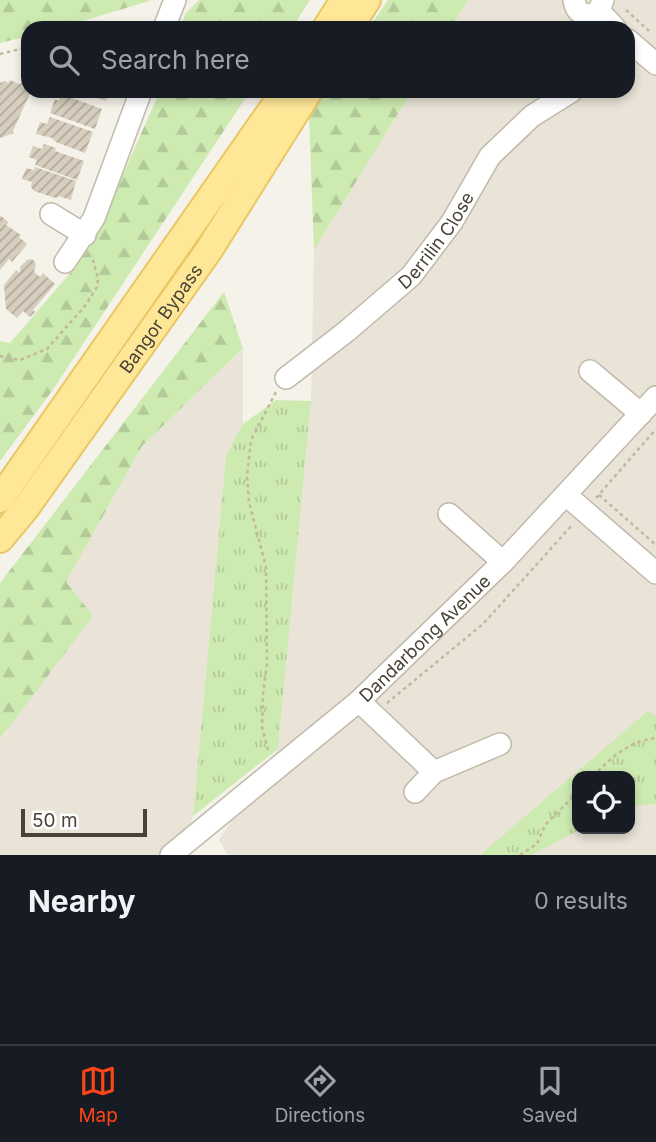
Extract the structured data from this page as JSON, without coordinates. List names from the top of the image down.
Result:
{
  "streets": {
    "main road": ["Bangor Bypass"],
    "street": ["Derrilin Close", "Dandarbong Avenue"]
  },
  "scale_bar": "50 m",
  "page": {
    "search": "Search here",
    "scale": "50 m",
    "heading": ["Nearby", "0 results"],
    "nav": ["Map", "Directions", "Saved"]
  }
}
